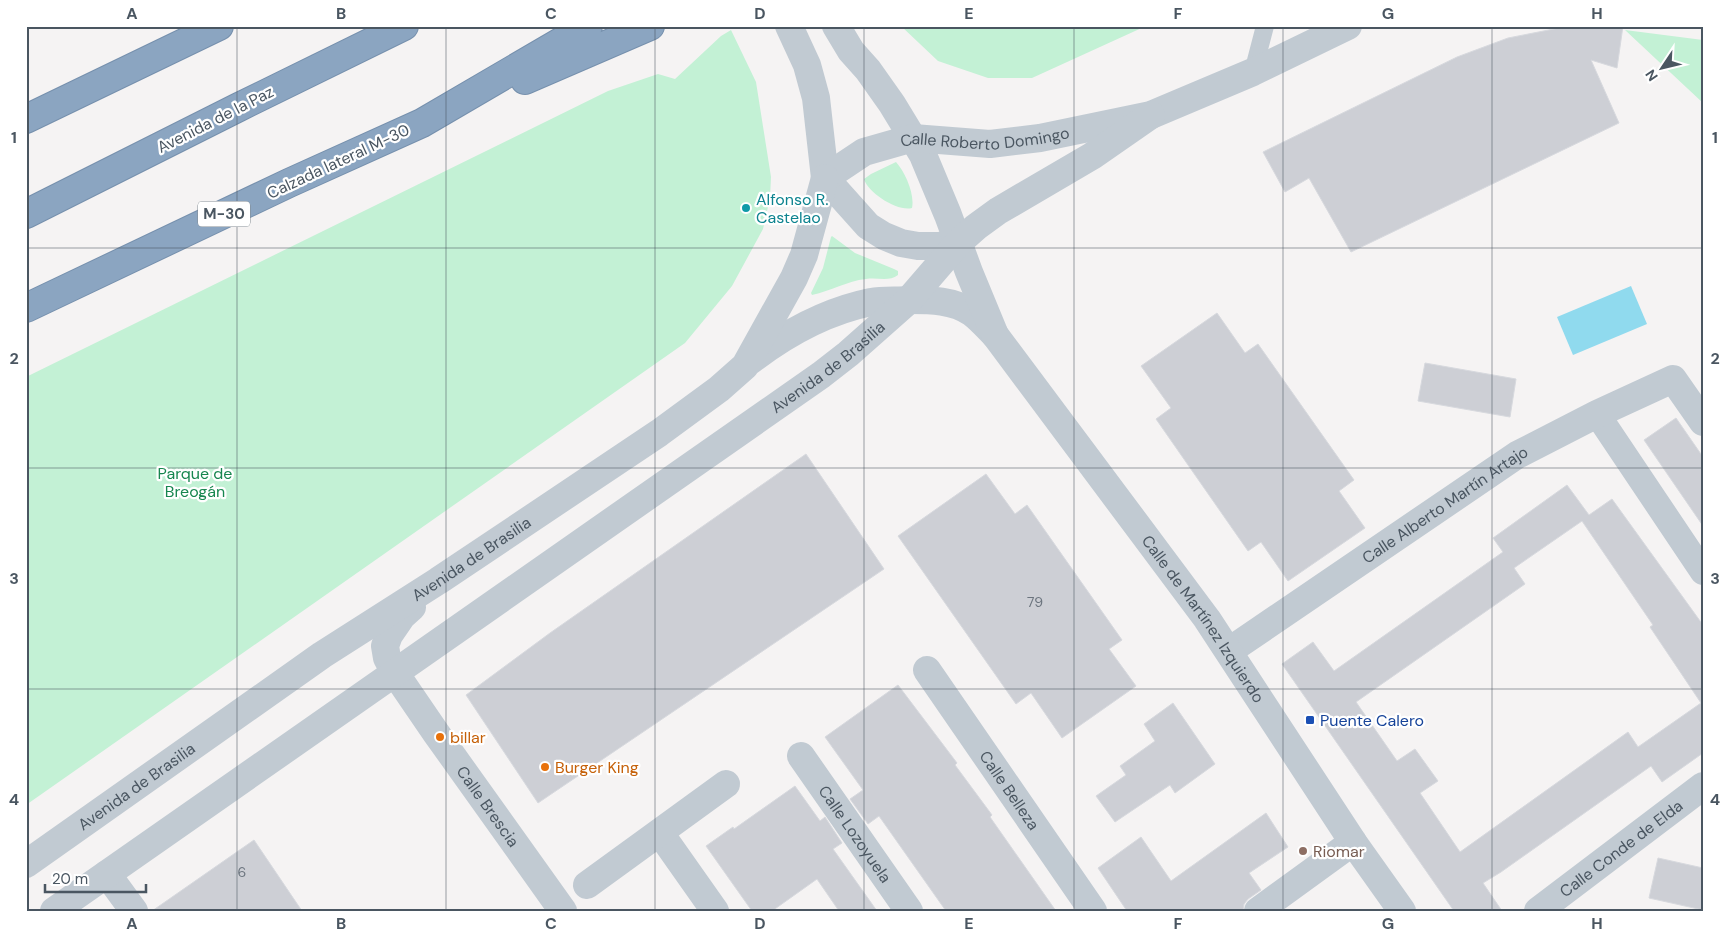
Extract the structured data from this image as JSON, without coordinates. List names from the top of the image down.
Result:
{
  "streets": {
    "highway": ["Avenida de la Paz", "Calzada lateral M-30", "M-30"],
    "street": [
      "Calle Roberto Domingo",
      "Avenida de Brasilia",
      "Calle Alberto Martín Artajo",
      "Calle de Martínez Izquierdo",
      "Calle Belleza",
      "Calle Brescia",
      "Calle Lozoyuela",
      "Calle Conde de Elda"
    ]
  },
  "crossings": [
    ["Calle Roberto Domingo", "Avenida de Brasilia"],
    ["Calle Roberto Domingo", "Calle de Martínez Izquierdo"],
    ["Avenida de Brasilia", "Calle de Martínez Izquierdo"],
    ["Avenida de Brasilia", "Calle Brescia"],
    ["Calle Alberto Martín Artajo", "Calle de Martínez Izquierdo"]
  ],
  "parks": ["Parque de Breogán"],
  "places": {
    "other": [
      "Alfonso R. Castelao",
      "billar",
      "Burger King",
      "Riomar"
    ],
    "transit": ["Puente Calero"]
  },
  "house_numbers": ["79", "6"],
  "scale_bar": "20 m",
  "north": "bottom left",
  "grid": {
    "columns": [
      "A",
      "B",
      "C",
      "D",
      "E",
      "F",
      "G",
      "H"
    ],
    "rows": [
      "1",
      "2",
      "3",
      "4"
    ]
  }
}
